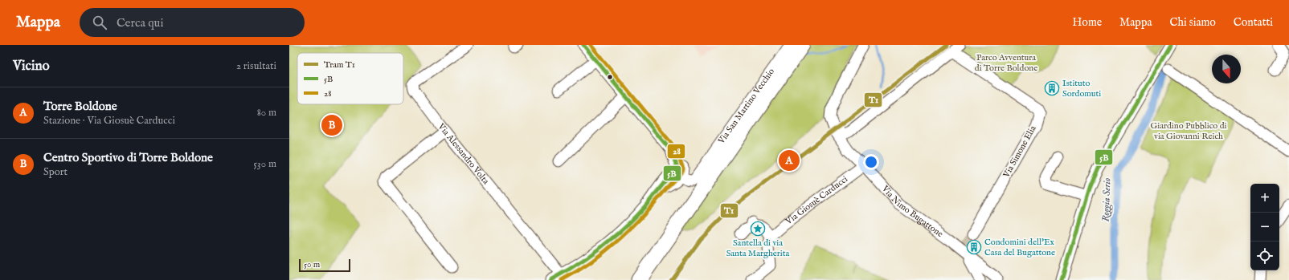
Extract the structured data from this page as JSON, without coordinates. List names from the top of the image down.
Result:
{
  "streets": {
    "street": [
      "Via San Martino Vecchio",
      "Via Simone Elia",
      "Via Alessandro Volta",
      "Via Giosuè Carducci",
      "Via Nimo Bugattone"
    ]
  },
  "crossings": [
    ["Via Giosuè Carducci", "Via Nimo Bugattone"]
  ],
  "water": ["Roggia Serio"],
  "parks": ["Parco Avventura di Torre Boldone", "Giardino Pubblico di via Giovanni Reich"],
  "places": {
    "building": ["Istituto Sordomuti", "Condomini dell'Ex Casa del Bugattone"],
    "place": ["Santella di via Santa Margherita"]
  },
  "lines": ["tram line T1", "transit line 5B", "transit line 28"],
  "legend": ["Tram T1", "5B", "28"],
  "scale_bar": "50 m",
  "north": "bottom",
  "page": {
    "header": "Mappa",
    "search": "Cerca qui",
    "nav": [
      "Home",
      "Mappa",
      "Chi siamo",
      "Contatti"
    ],
    "heading": ["Vicino", "2 risultati"],
    "list": [
      {
        "mark": "A",
        "name": "Torre Boldone",
        "note": "Stazione · Via Giosuè Carducci",
        "value": "80 m"
      },
      {
        "mark": "B",
        "name": "Centro Sportivo di Torre Boldone",
        "note": "Sport",
        "value": "530 m"
      }
    ],
    "pins": ["B", "A"],
    "map_buttons": ["+", "−"],
    "scale": "50 m"
  }
}
